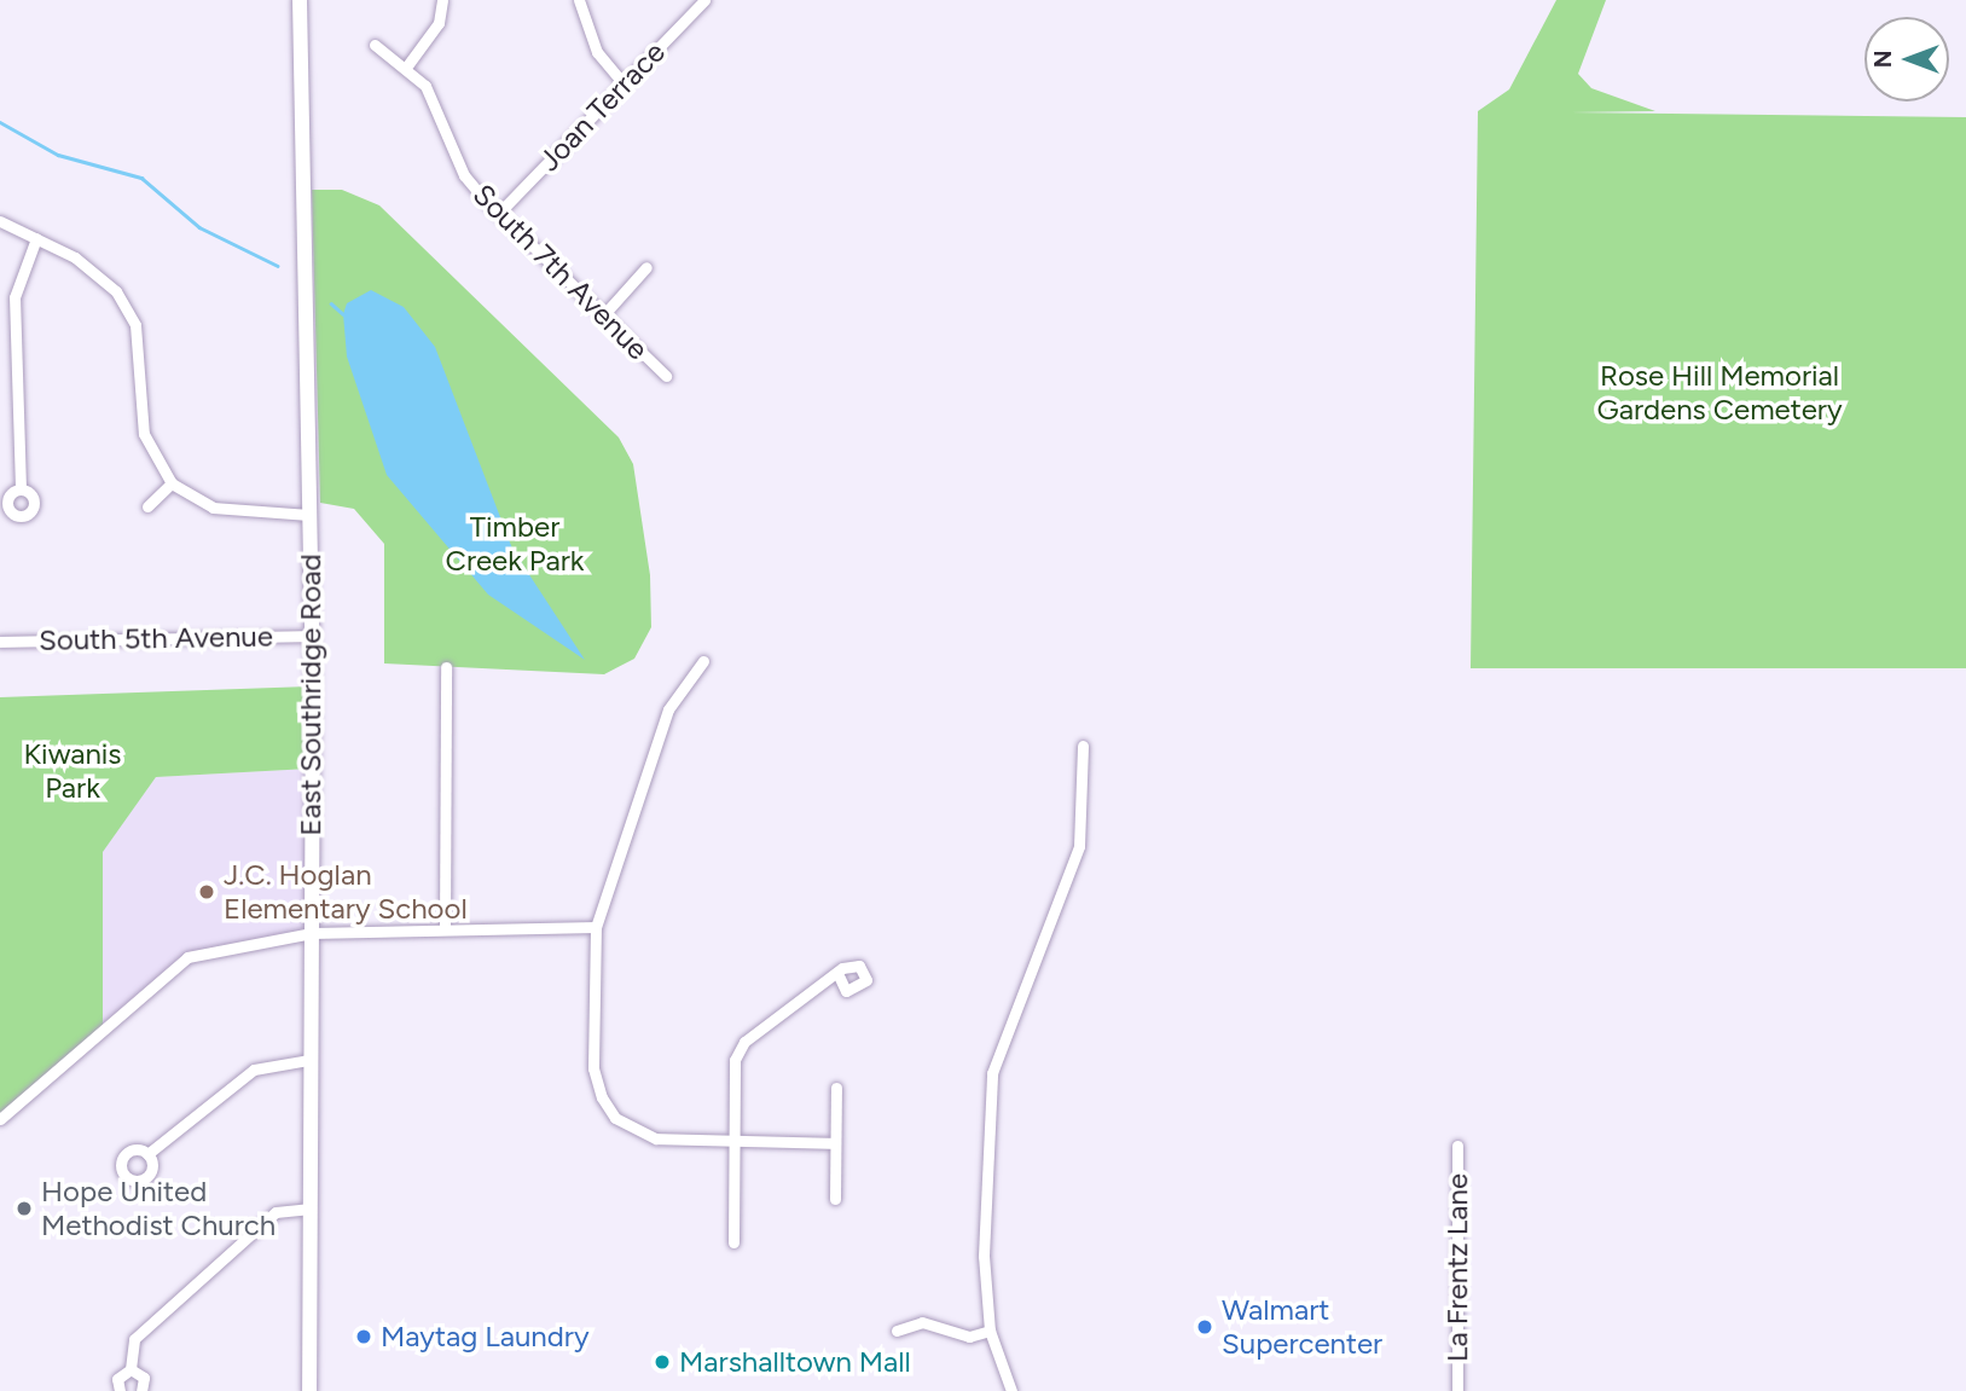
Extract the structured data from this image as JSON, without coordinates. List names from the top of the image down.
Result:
{
  "streets": {
    "street": [
      "Joan Terrace",
      "South 7th Avenue",
      "South 5th Avenue",
      "East Southridge Road",
      "La Frentz Lane"
    ]
  },
  "crossings": [
    ["Joan Terrace", "South 7th Avenue"],
    ["South 5th Avenue", "East Southridge Road"]
  ],
  "parks": ["Rose Hill Memorial Gardens Cemetery", "Timber Creek Park", "Kiwanis Park"],
  "places": [
    "J.C. Hoglan Elementary School",
    "Hope United Methodist Church",
    "Walmart Supercenter",
    "Maytag Laundry",
    "Marshalltown Mall"
  ],
  "north": "left"
}
